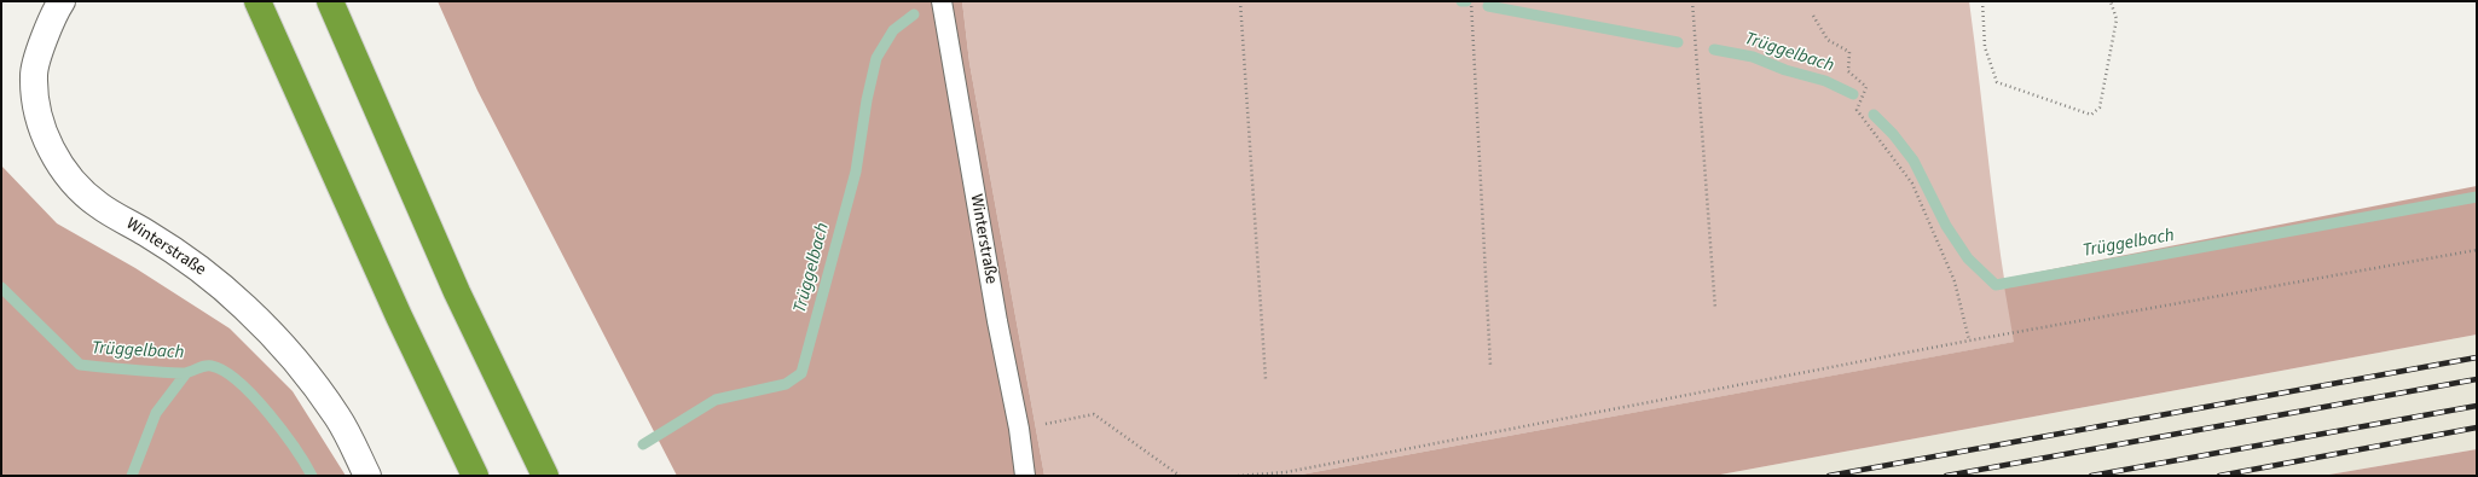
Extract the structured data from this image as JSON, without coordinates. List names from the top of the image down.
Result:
{
  "streets": {
    "street": ["Winterstraße"]
  },
  "water": ["Trüggelbach"]
}
